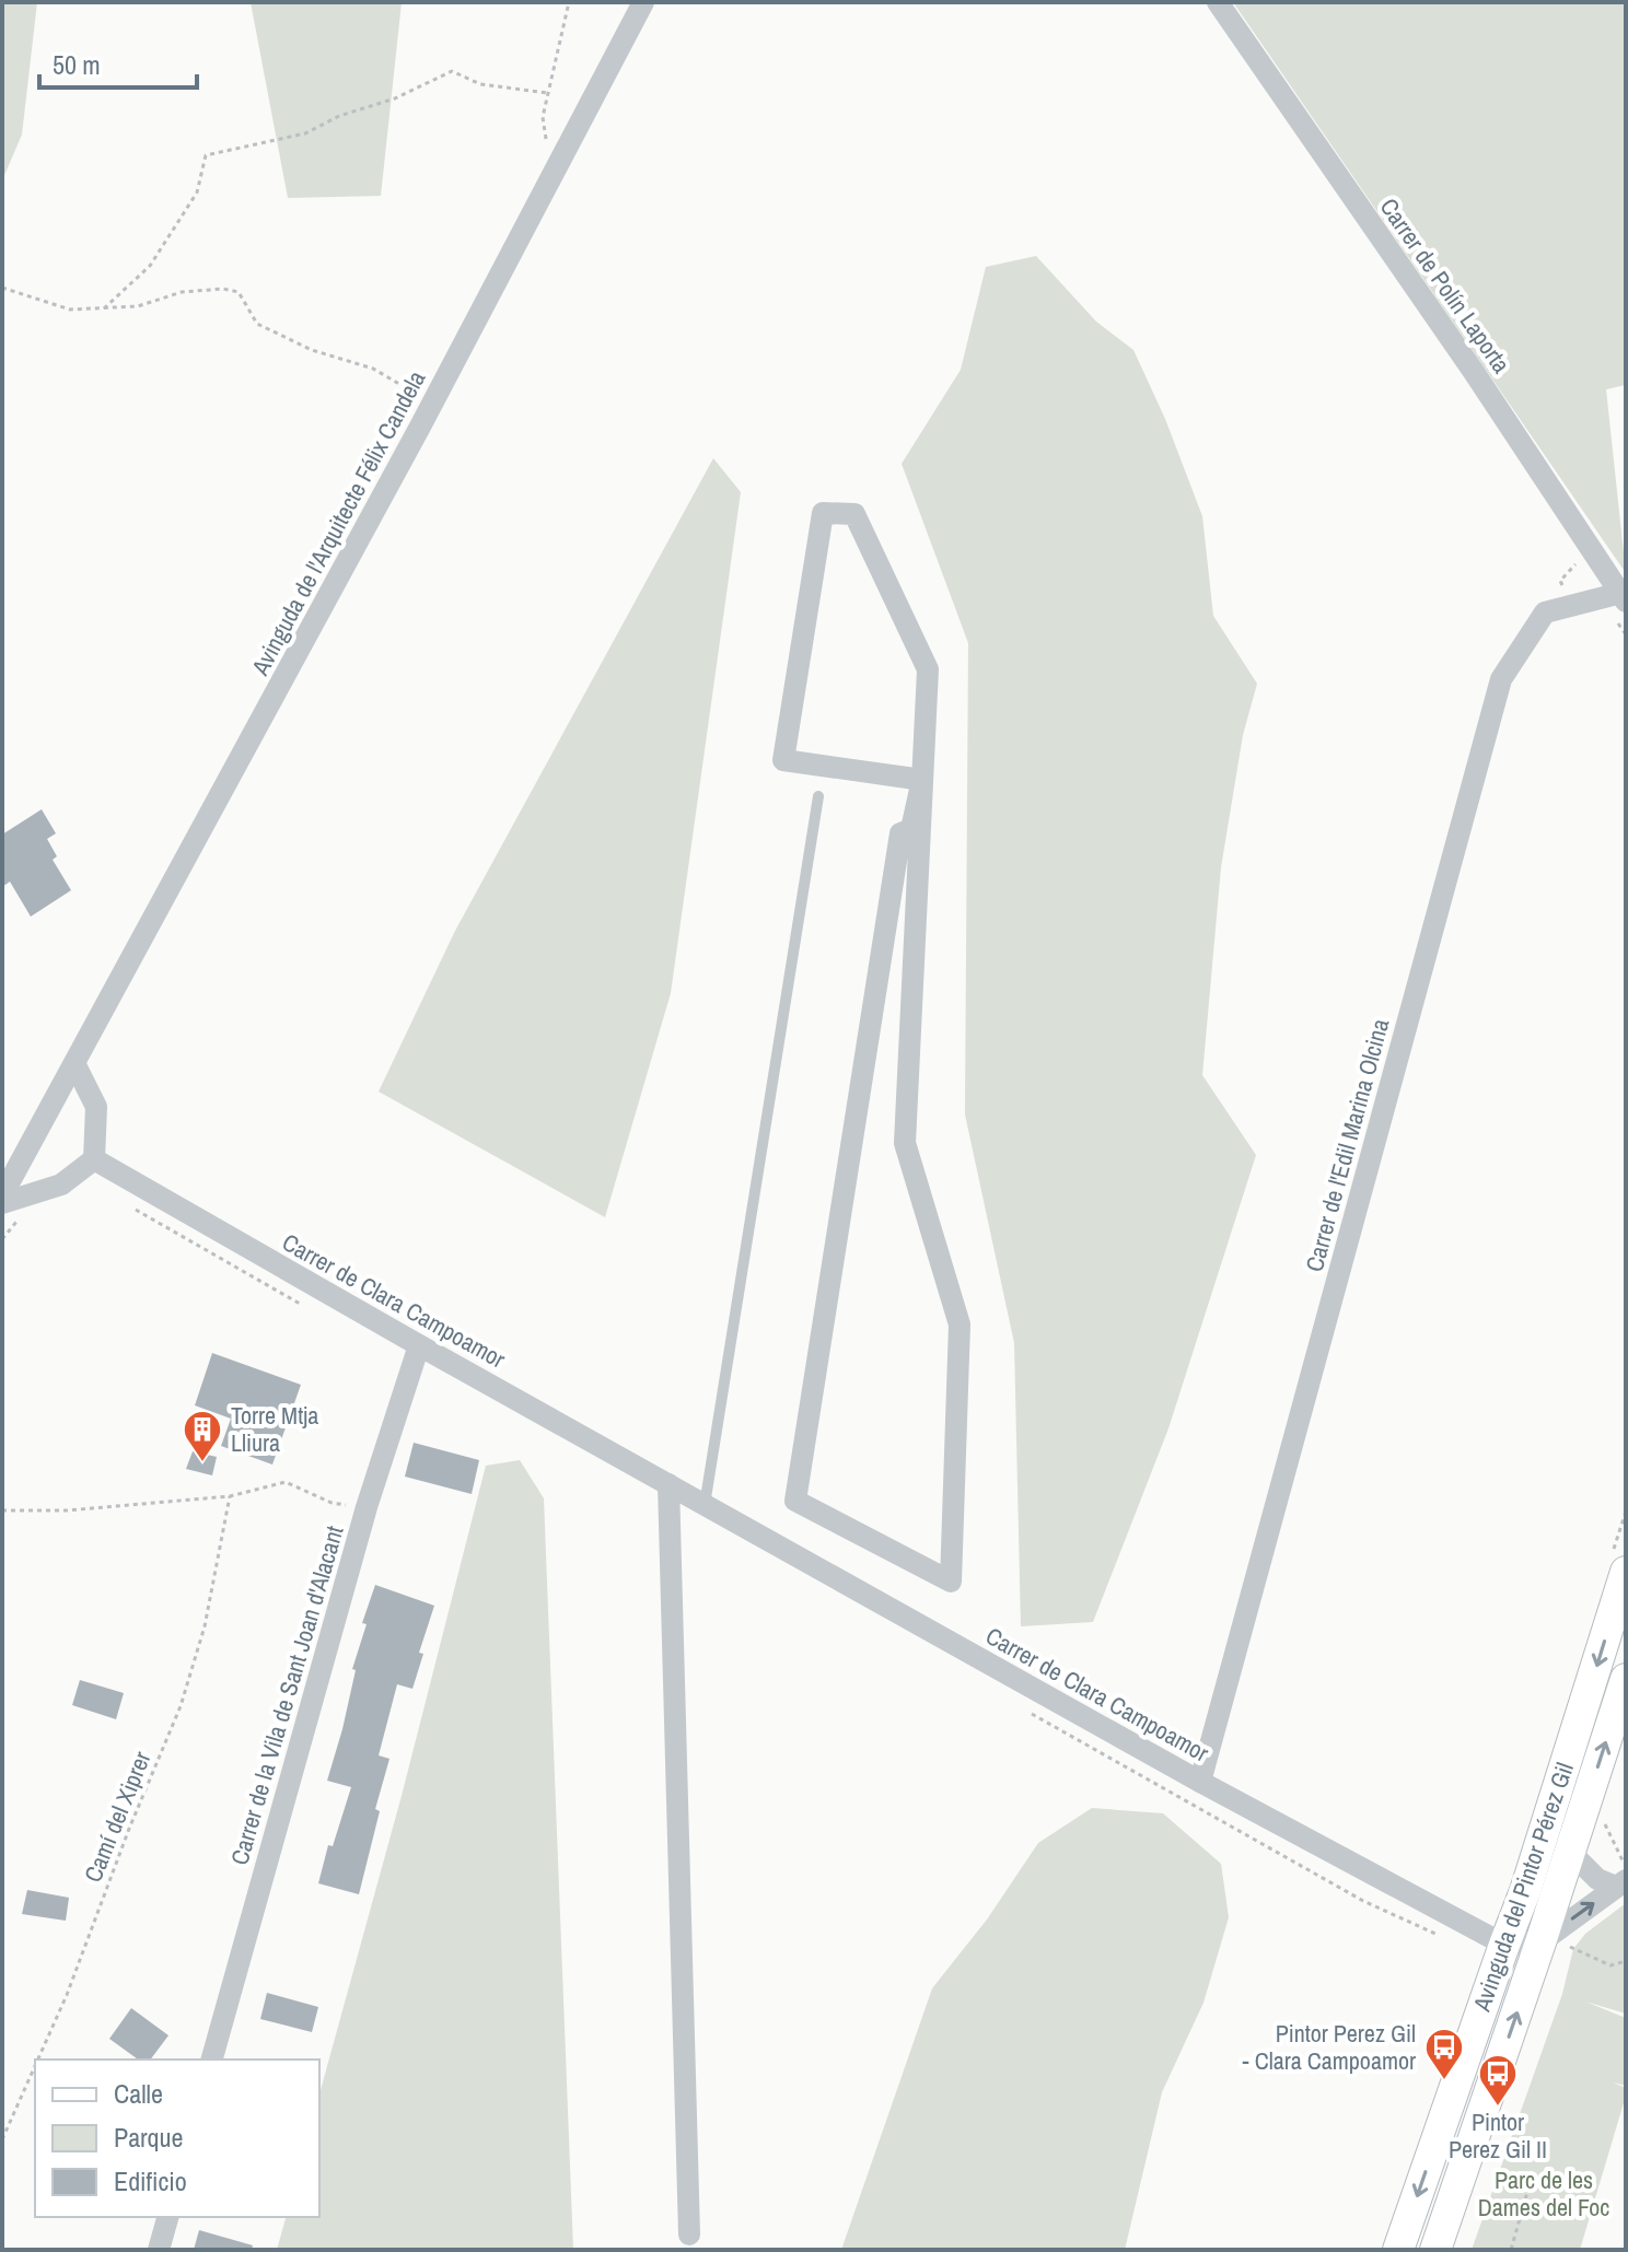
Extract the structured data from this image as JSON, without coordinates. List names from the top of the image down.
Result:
{
  "streets": {
    "main road": ["Avinguda del Pintor Pérez Gil"],
    "street": [
      "Carrer de Polín Laporta",
      "Avinguda de l'Arquitecte Félix Candela",
      "Carrer de l'Edil Marina Olcina",
      "Carrer de Clara Campoamor",
      "Carrer de la Vila de Sant Joan d'Alacant"
    ],
    "path": ["Camí del Xiprer"]
  },
  "crossings": [
    ["Carrer de Polín Laporta", "Carrer de l'Edil Marina Olcina"],
    ["Carrer de l'Edil Marina Olcina", "Carrer de Clara Campoamor"],
    ["Carrer de Clara Campoamor", "Carrer de la Vila de Sant Joan d'Alacant"],
    ["Carrer de Clara Campoamor", "Avinguda del Pintor Pérez Gil"]
  ],
  "parks": ["Parc de les Dames del Foc"],
  "places": {
    "building": ["Torre Mtja Lliura"],
    "bus stop": ["Pintor Perez Gil - Clara Campoamor", "Pintor Perez Gil II"]
  },
  "legend": ["Calle", "Parque", "Edificio"],
  "scale_bar": "50 m"
}
